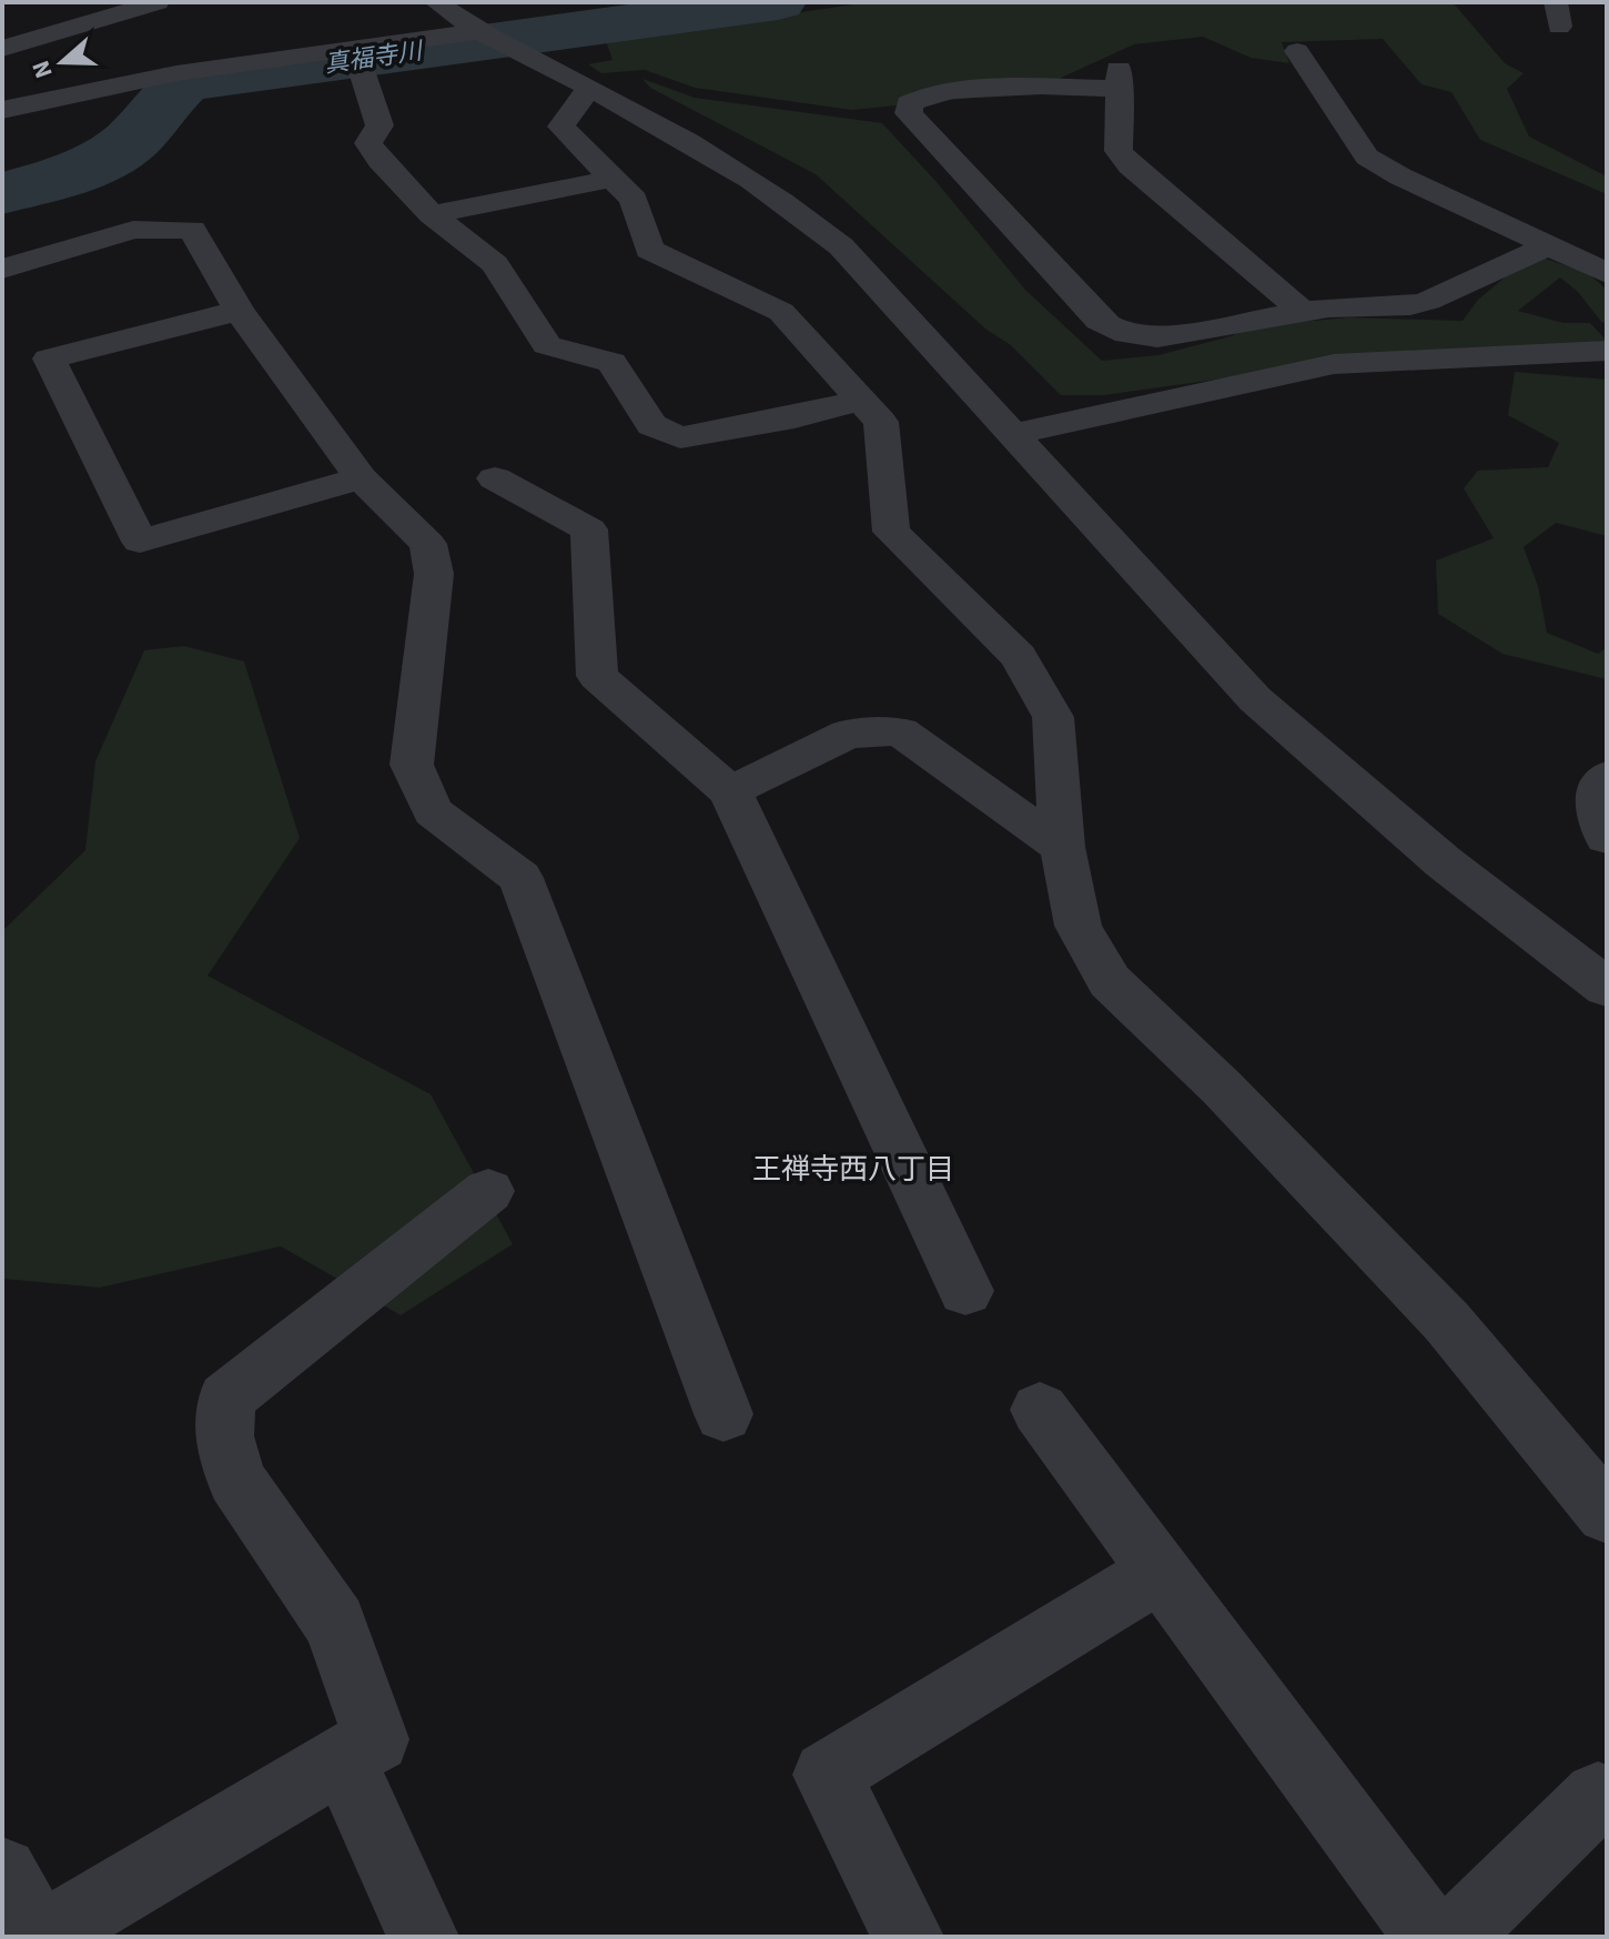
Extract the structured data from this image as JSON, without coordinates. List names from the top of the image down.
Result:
{
  "districts": ["王禅寺西八丁目"],
  "water": ["真福寺川"],
  "north": "left"
}
